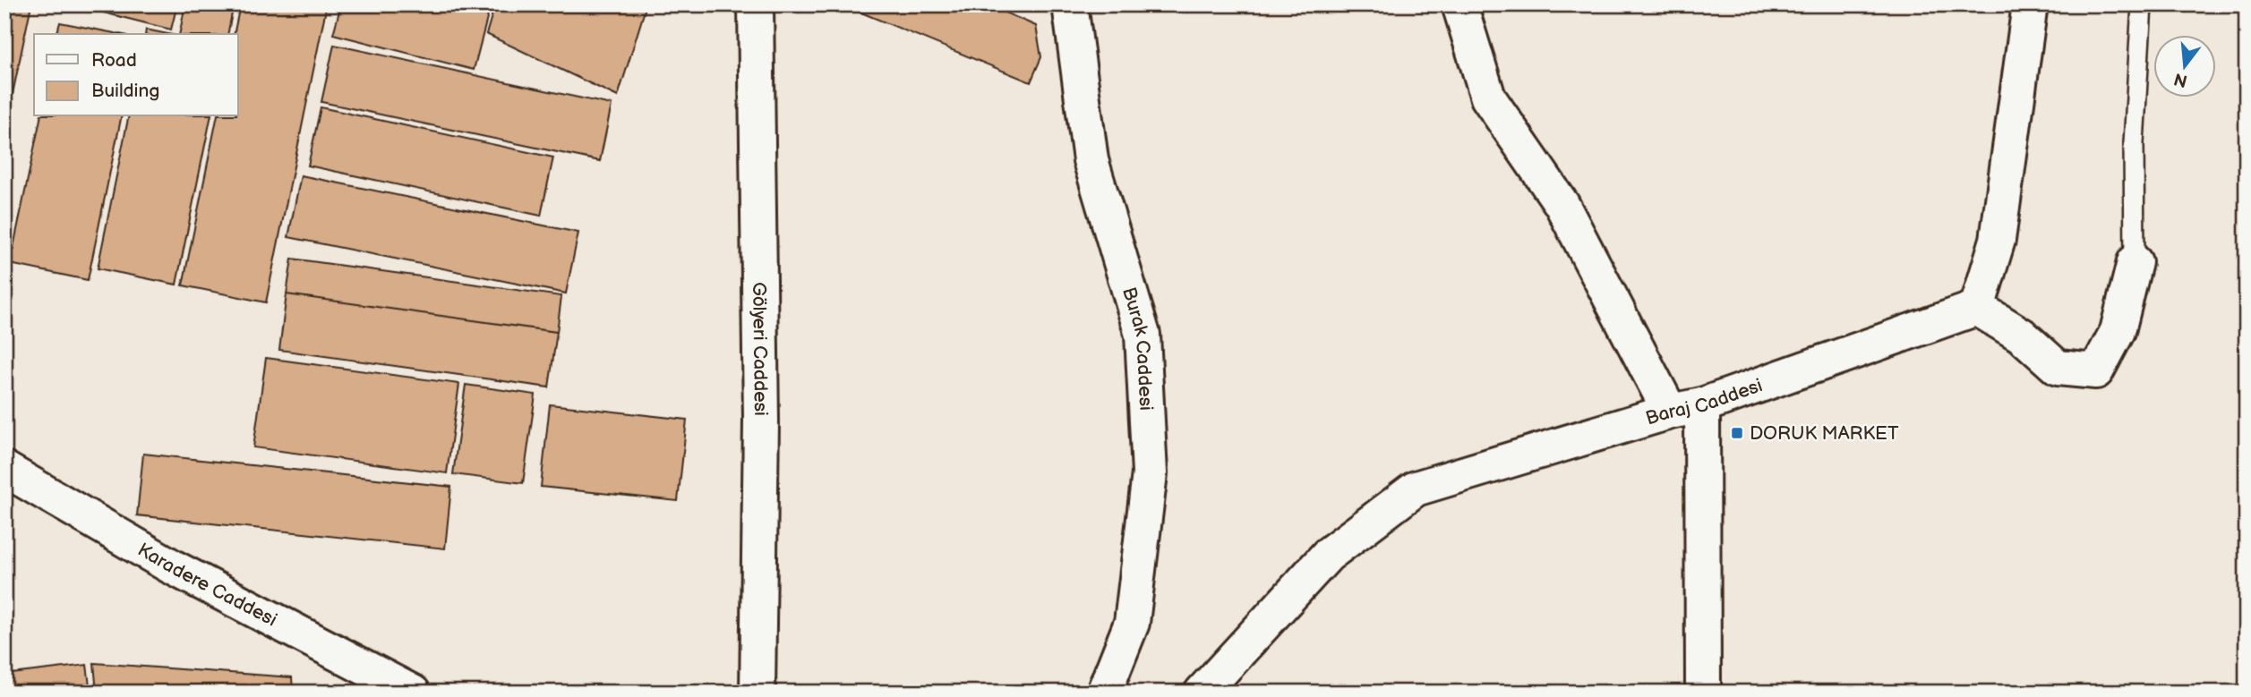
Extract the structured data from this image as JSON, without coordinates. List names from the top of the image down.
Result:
{
  "streets": {
    "street": [
      "Gölyeri Caddesi",
      "Burak Caddesi",
      "Baraj Caddesi",
      "Karadere Caddesi"
    ]
  },
  "places": {
    "transit": ["DORUK MARKET"]
  },
  "legend": ["Road", "Building"],
  "north": "bottom"
}
